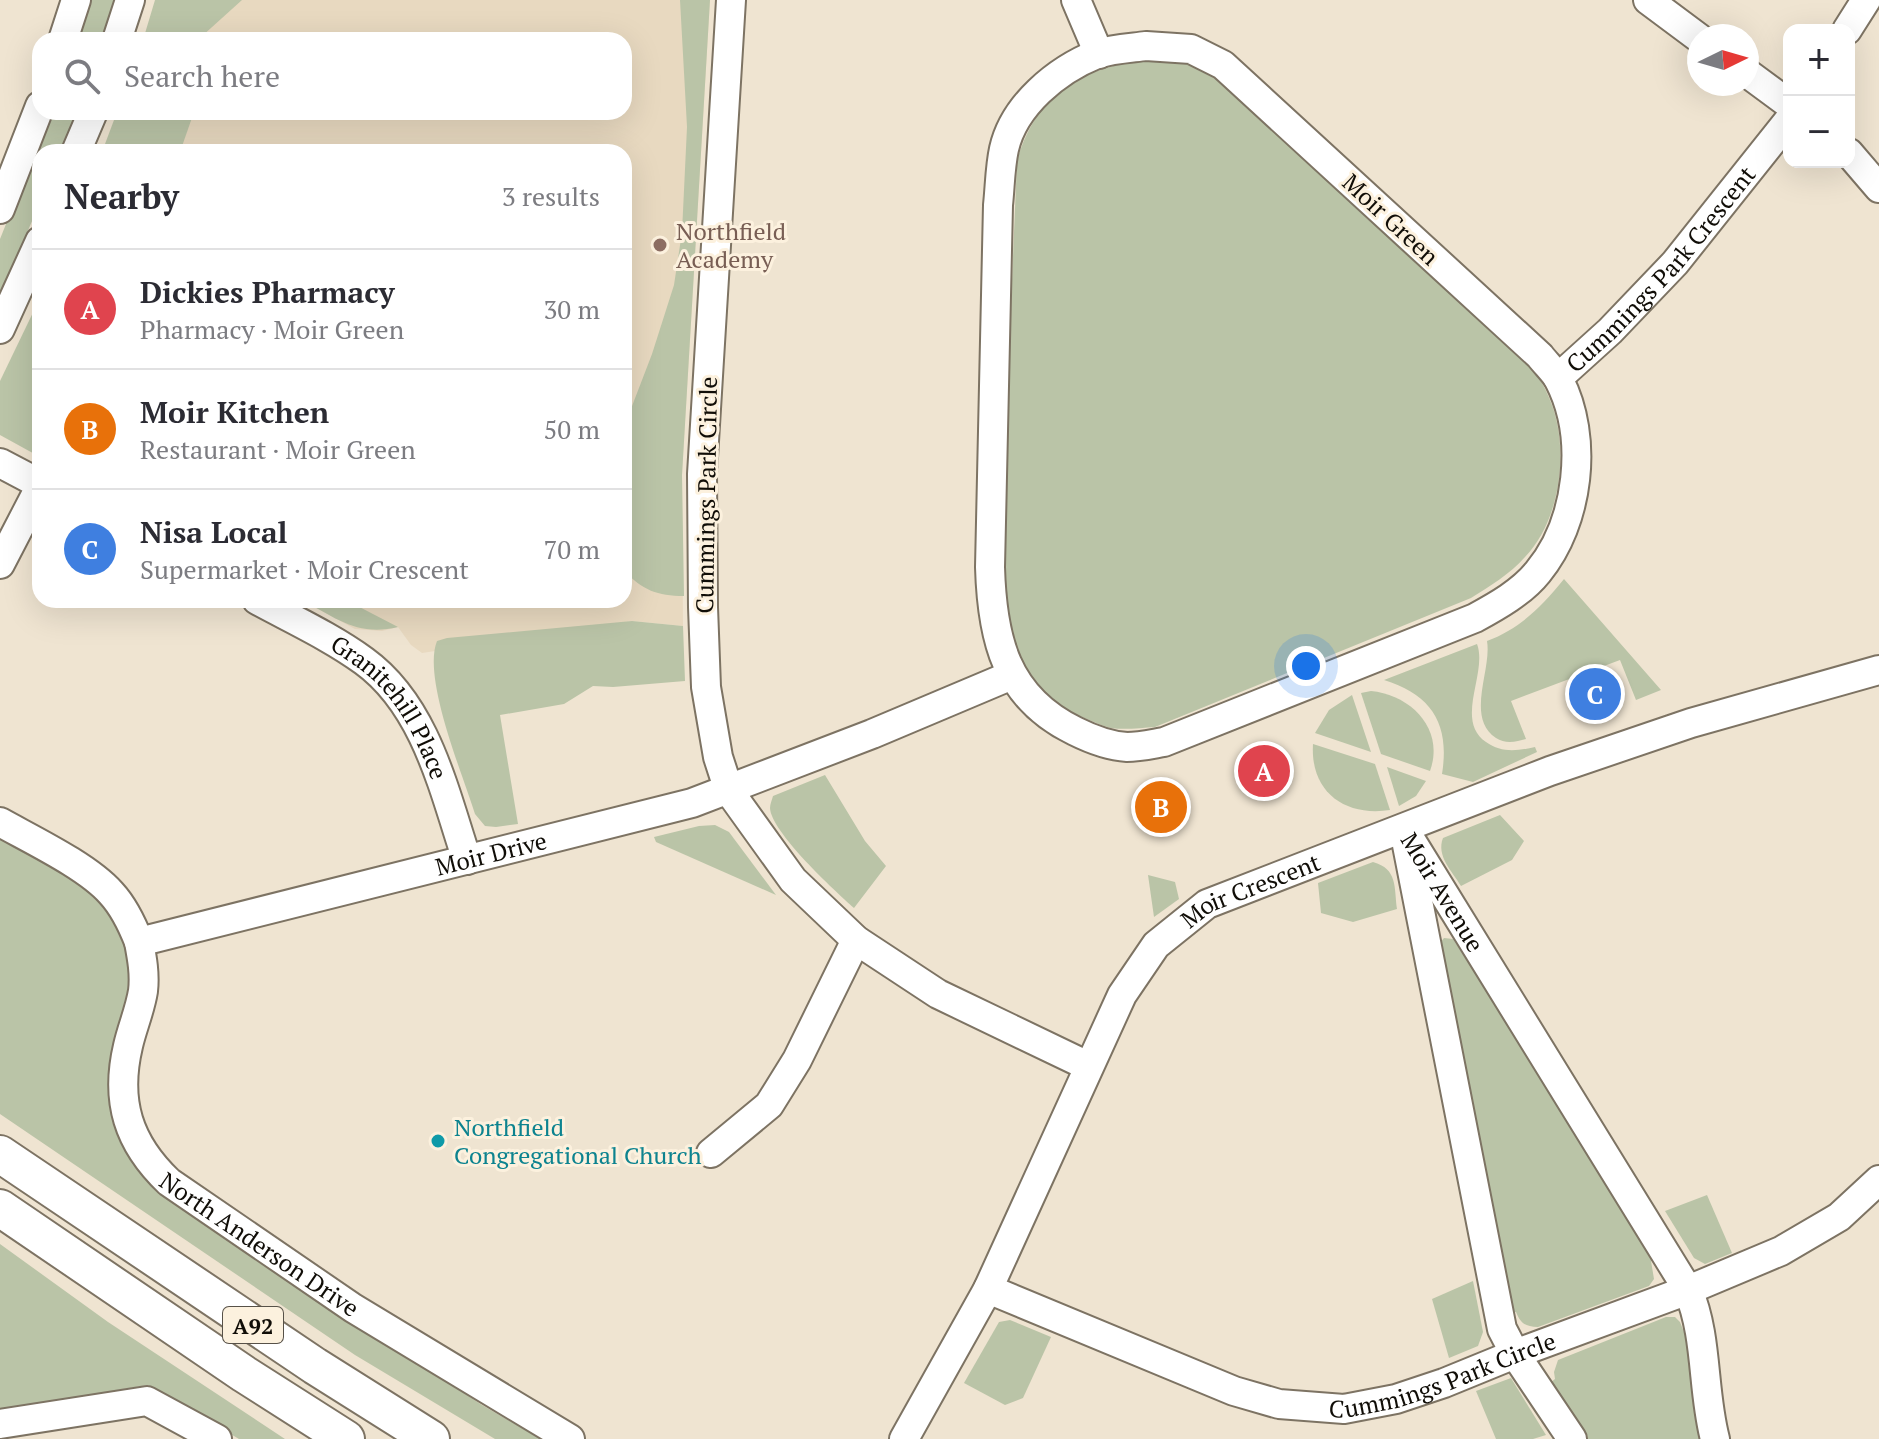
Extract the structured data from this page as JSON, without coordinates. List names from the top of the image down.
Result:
{
  "streets": {
    "main road": ["A92"],
    "street": [
      "Moir Green",
      "Cummings Park Crescent",
      "Cummings Park Circle",
      "Granitehill Place",
      "Moir Drive",
      "Moir Crescent",
      "Moir Avenue",
      "North Anderson Drive"
    ]
  },
  "crossings": [
    ["Moir Green", "Cummings Park Crescent"],
    ["Moir Green", "Moir Drive"],
    ["Cummings Park Circle", "Moir Drive"],
    ["Cummings Park Circle", "Moir Crescent"],
    ["Cummings Park Circle", "Moir Avenue"],
    ["Granitehill Place", "Moir Drive"],
    ["Moir Drive", "North Anderson Drive"],
    ["Moir Crescent", "Moir Avenue"]
  ],
  "places": ["Northfield Academy", "Northfield Congregational Church"],
  "north": "right",
  "page": {
    "map_buttons": ["+", "−"],
    "search": "Search here",
    "heading": ["Nearby", "3 results"],
    "list": [
      {
        "mark": "A",
        "name": "Dickies Pharmacy",
        "note": "Pharmacy · Moir Green",
        "value": "30 m"
      },
      {
        "mark": "B",
        "name": "Moir Kitchen",
        "note": "Restaurant · Moir Green",
        "value": "50 m"
      },
      {
        "mark": "C",
        "name": "Nisa Local",
        "note": "Supermarket · Moir Crescent",
        "value": "70 m"
      }
    ],
    "pins": ["C", "A", "B"]
  }
}
